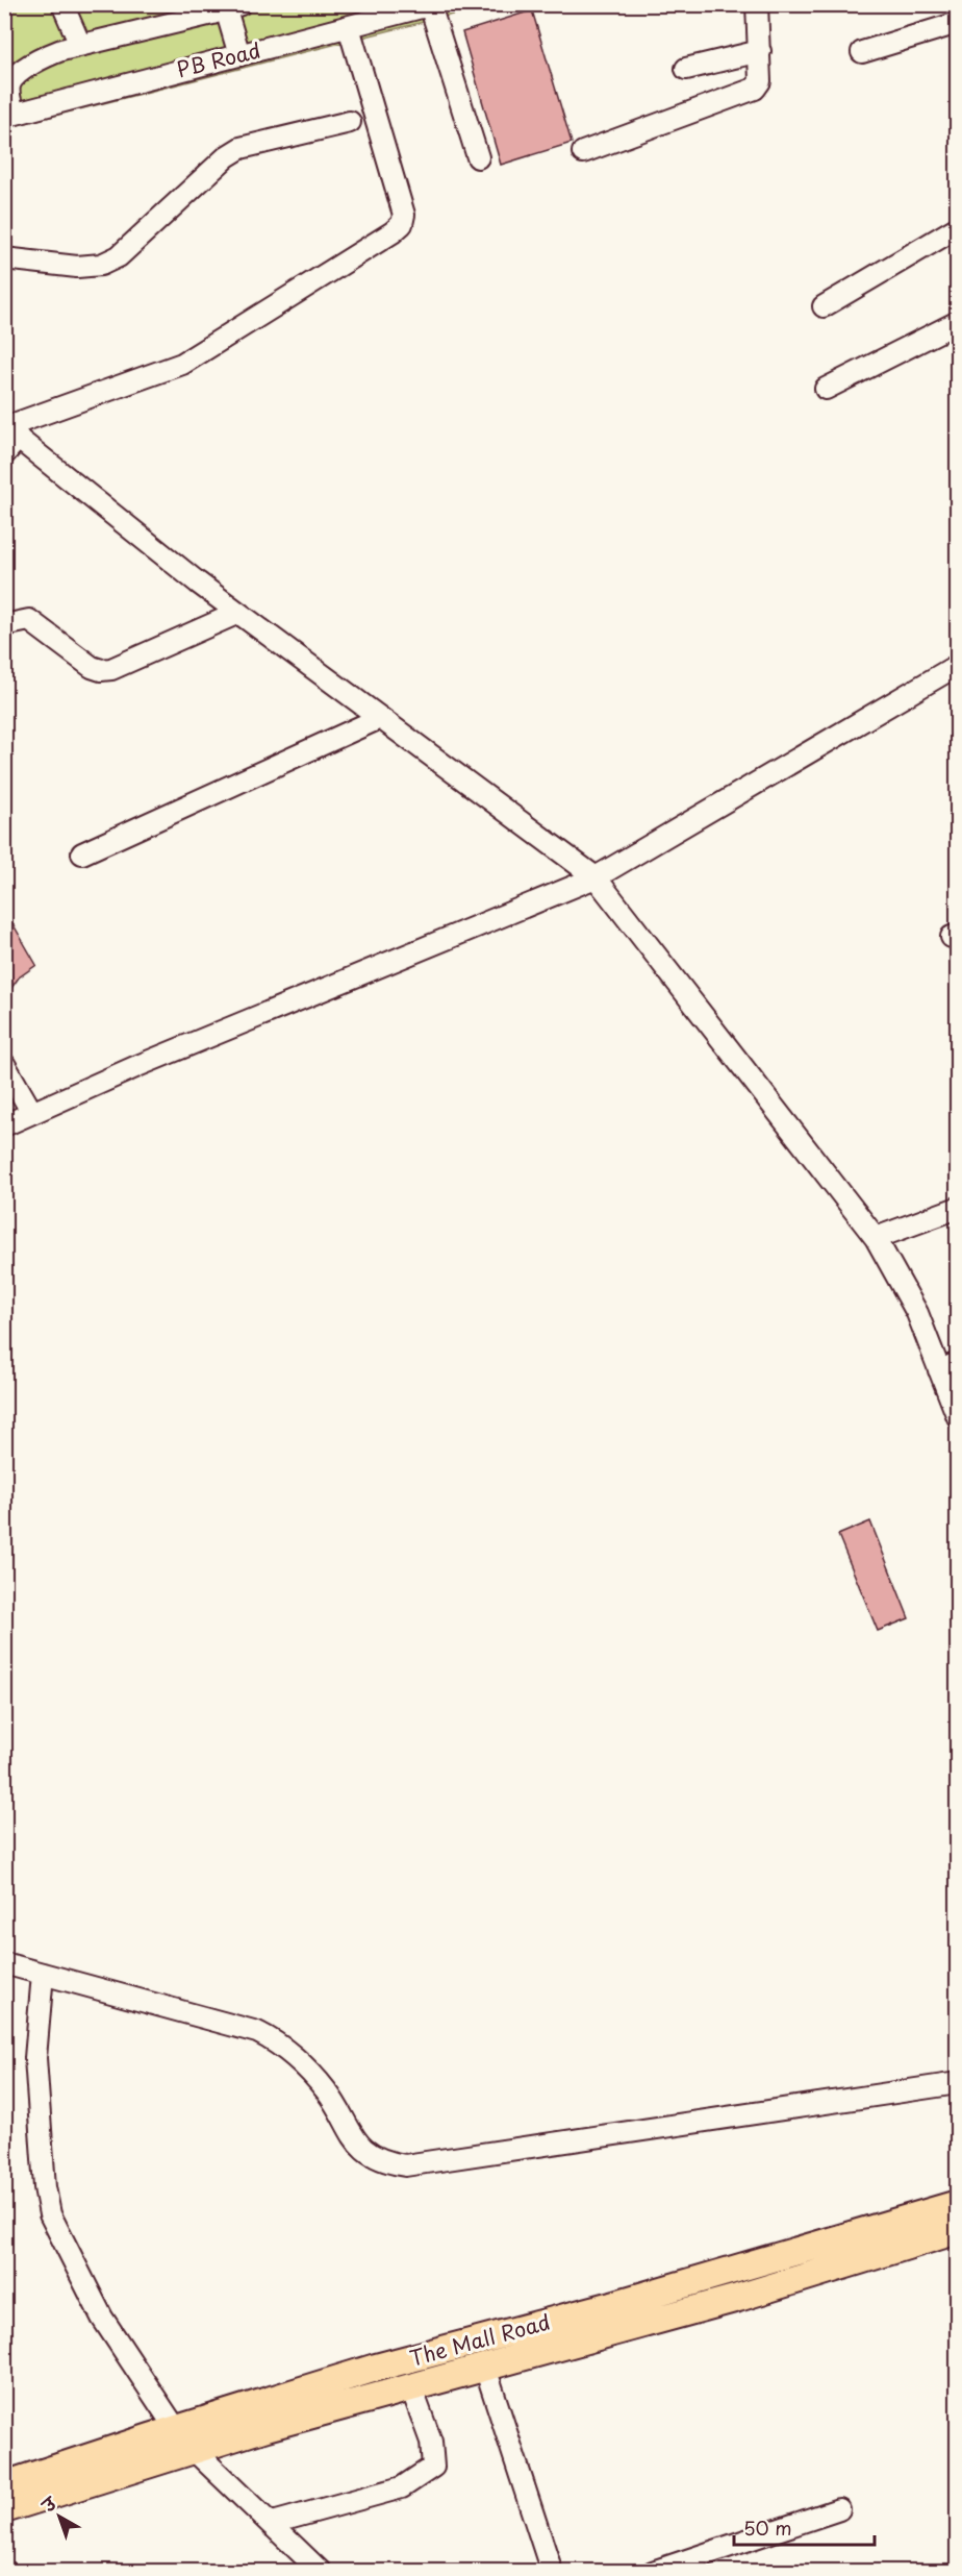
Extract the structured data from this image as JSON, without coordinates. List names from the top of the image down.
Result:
{
  "streets": {
    "main road": ["The Mall Road"],
    "street": ["PB Road"]
  },
  "scale_bar": "50 m",
  "north": "top left"
}
